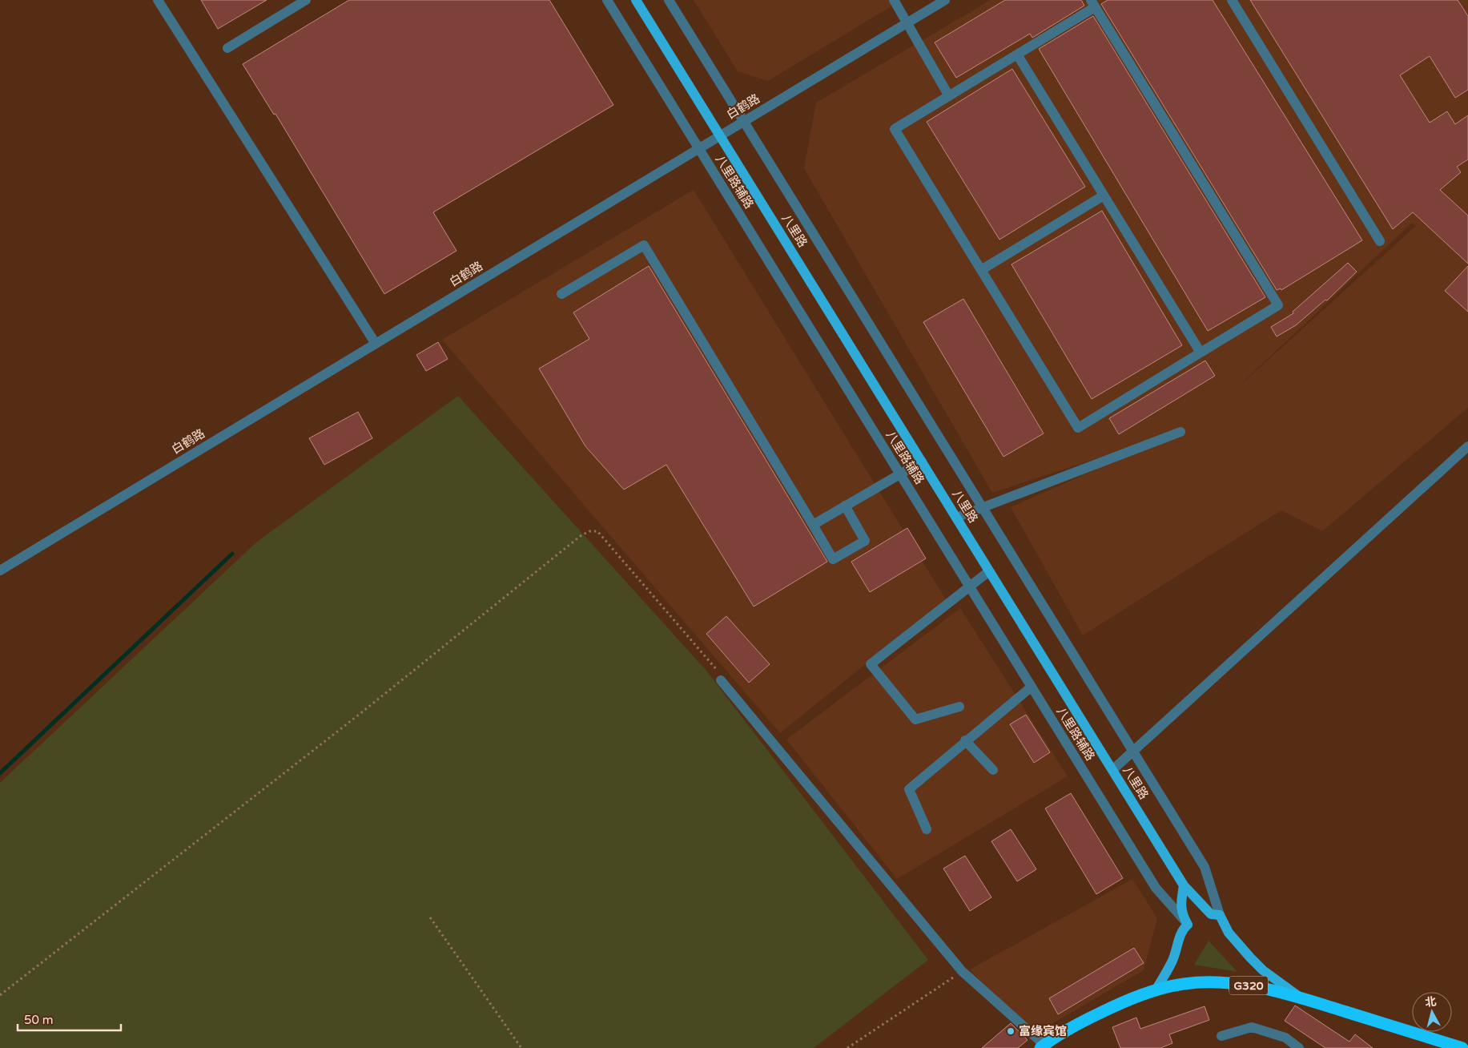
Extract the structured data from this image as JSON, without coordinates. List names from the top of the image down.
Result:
{
  "streets": {
    "highway": ["G320"],
    "main road": ["八里路"],
    "street": ["白鹤路", "八里路辅路"]
  },
  "crossings": [
    ["白鹤路", "八里路辅路"],
    ["白鹤路", "八里路"]
  ],
  "places": ["富缘宾馆"],
  "scale_bar": "50 m",
  "north": "top"
}
